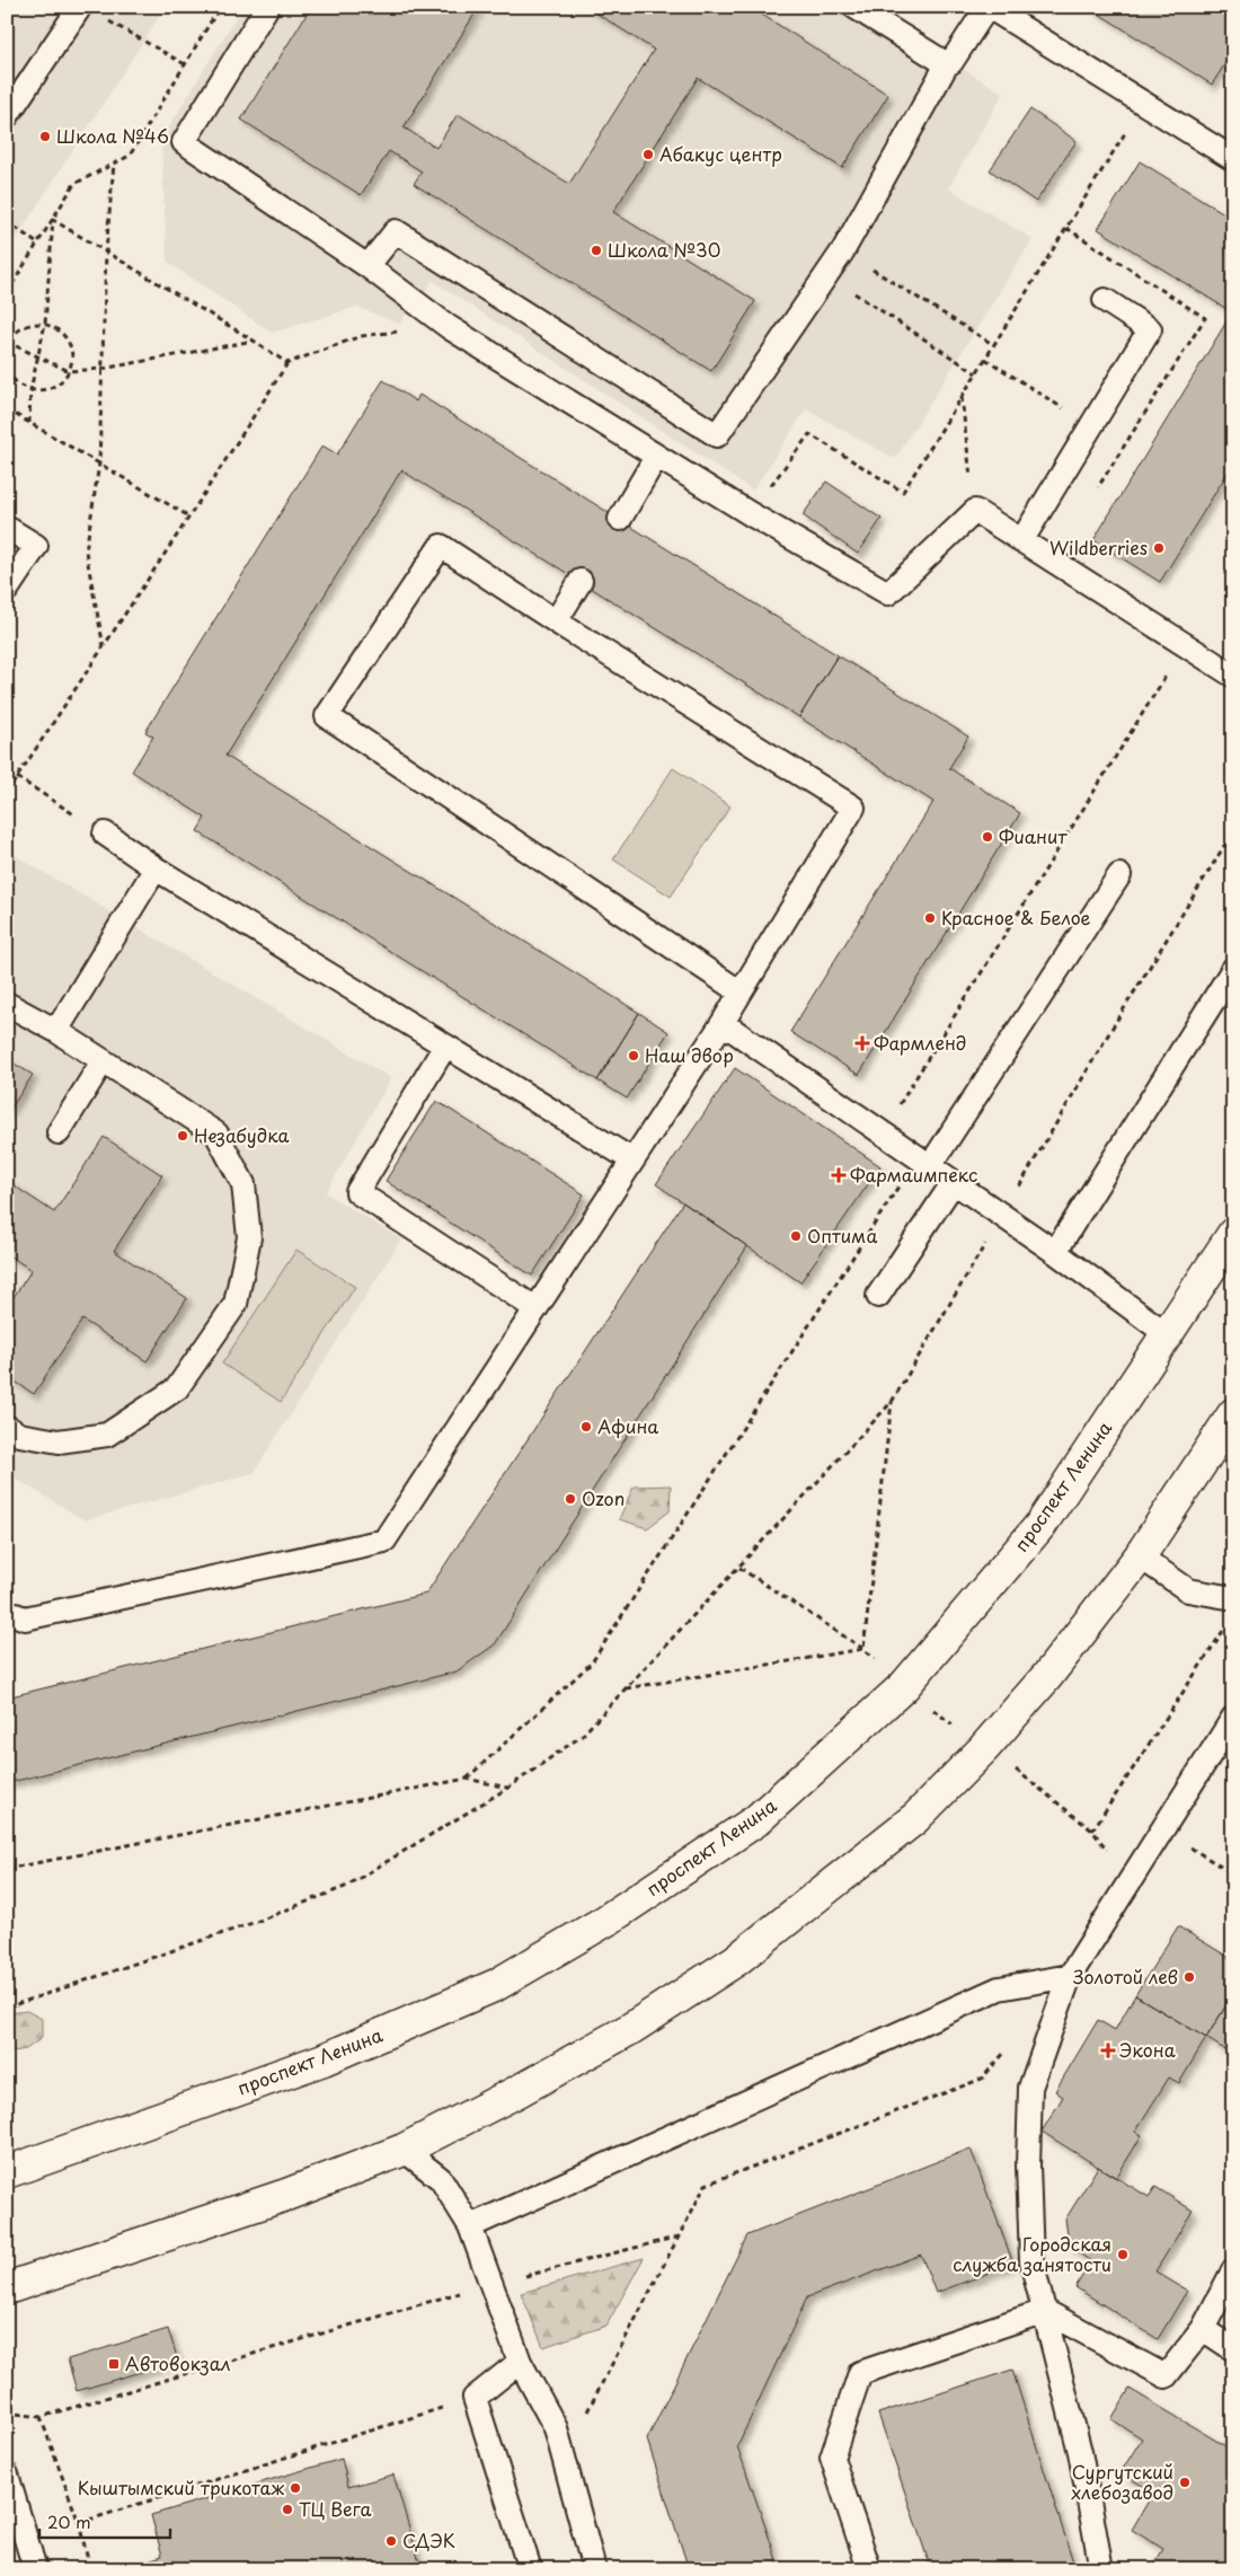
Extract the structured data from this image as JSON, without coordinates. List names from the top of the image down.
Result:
{
  "streets": {
    "main road": ["проспект Ленина"]
  },
  "places": {
    "other": [
      "Школа №46",
      "Абакус центр",
      "Школа №30",
      "Wildberries",
      "Фианит",
      "Красное & Белое",
      "Наш двор",
      "Незабудка",
      "Оптима",
      "Афина",
      "Ozon",
      "Золотой лев",
      "Городская служба занятости",
      "Сургутский хлебозавод",
      "Кыштымский трикотаж",
      "ТЦ Вега",
      "СДЭК"
    ],
    "health": ["Фармленд", "Фармаимпекс", "Экона"],
    "transit": ["Автовокзал"]
  },
  "scale_bar": "20 m"
}
